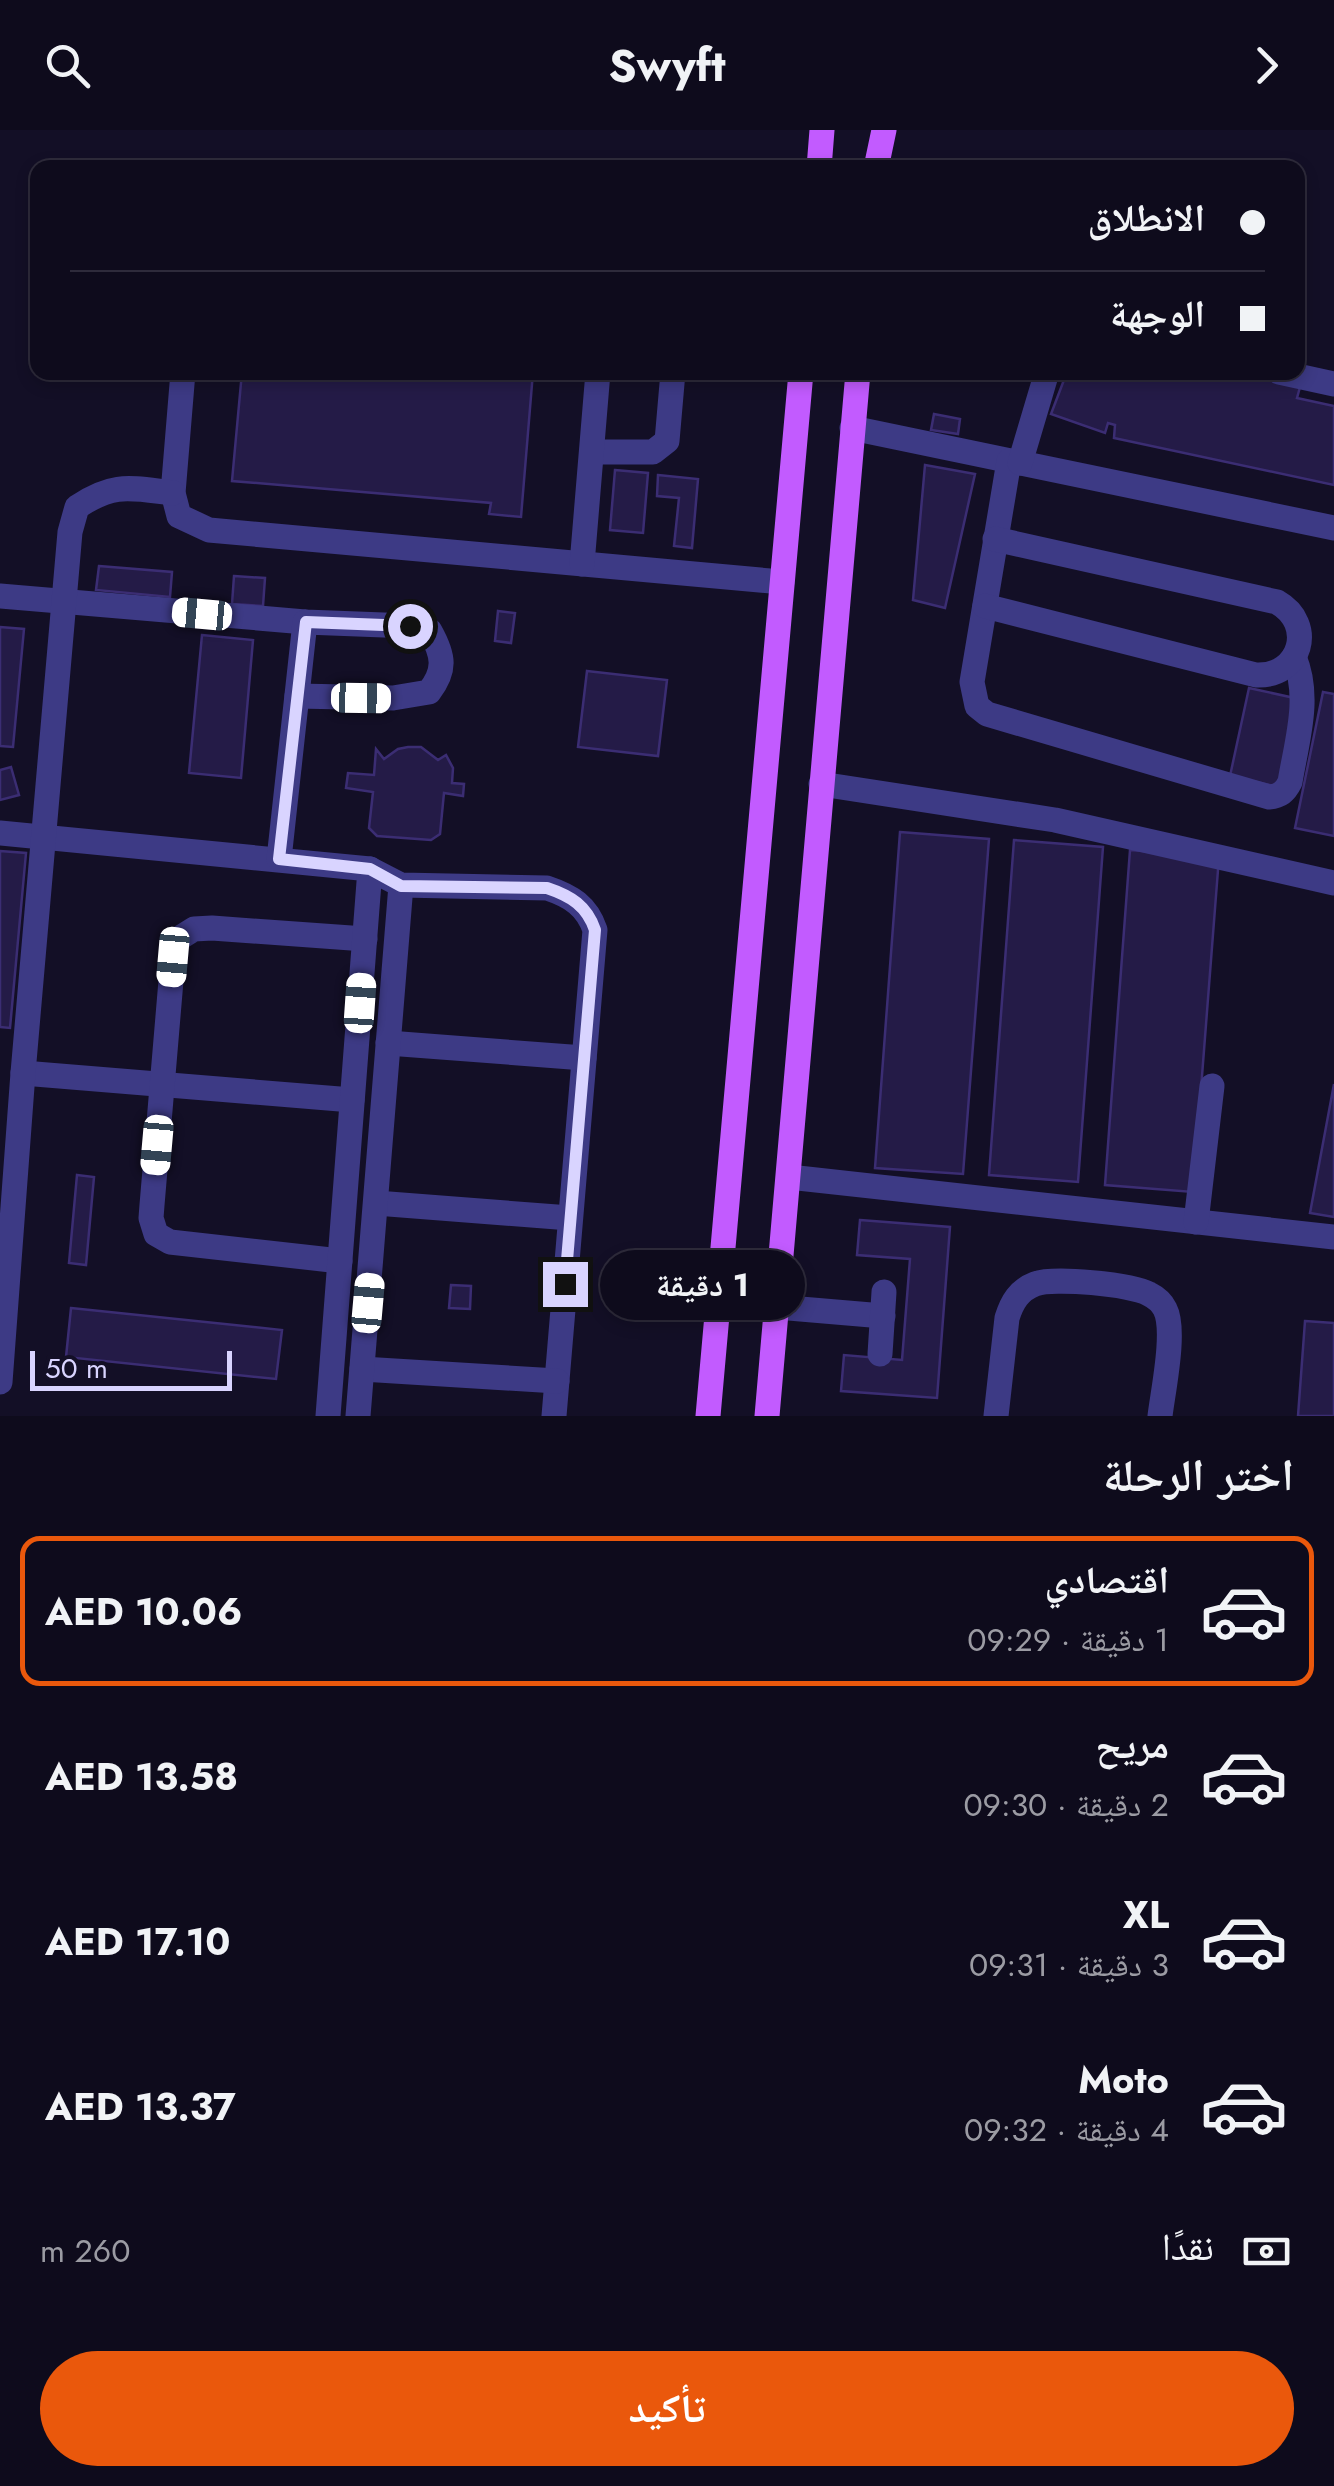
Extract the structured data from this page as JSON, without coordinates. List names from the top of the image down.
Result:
{
  "scale_bar": "50 m",
  "page": {
    "header": "Swyft",
    "banner": ["الانطلاق", "الوجهة"],
    "bubble": "1 دقيقة",
    "scale": "50 m",
    "heading": "اختر الرحلة",
    "list": [
      {
        "name": "اقتصادي",
        "note": "1 دقيقة · 09:29",
        "value": "AED 10.06"
      },
      {
        "name": "مريح",
        "note": "2 دقيقة · 09:30",
        "value": "AED 13.58"
      },
      {
        "name": "XL",
        "note": "3 دقيقة · 09:31",
        "value": "AED 17.10"
      },
      {
        "name": "Moto",
        "note": "4 دقيقة · 09:32",
        "value": "AED 13.37"
      }
    ],
    "pay": ["نقدًا", "260 m"],
    "buttons": "تأكيد"
  }
}
